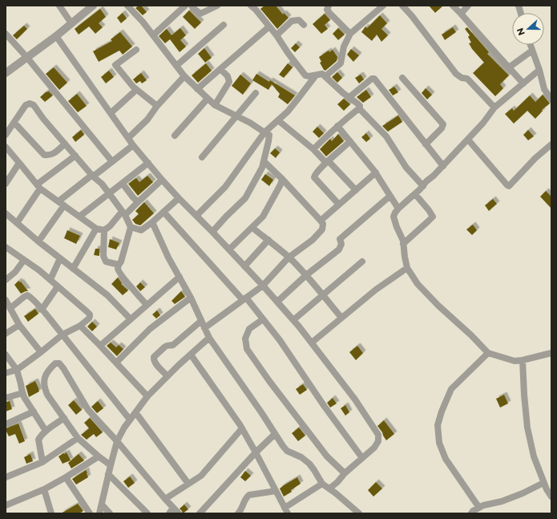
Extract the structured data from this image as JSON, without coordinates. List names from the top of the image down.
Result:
{
  "north": "left"
}
